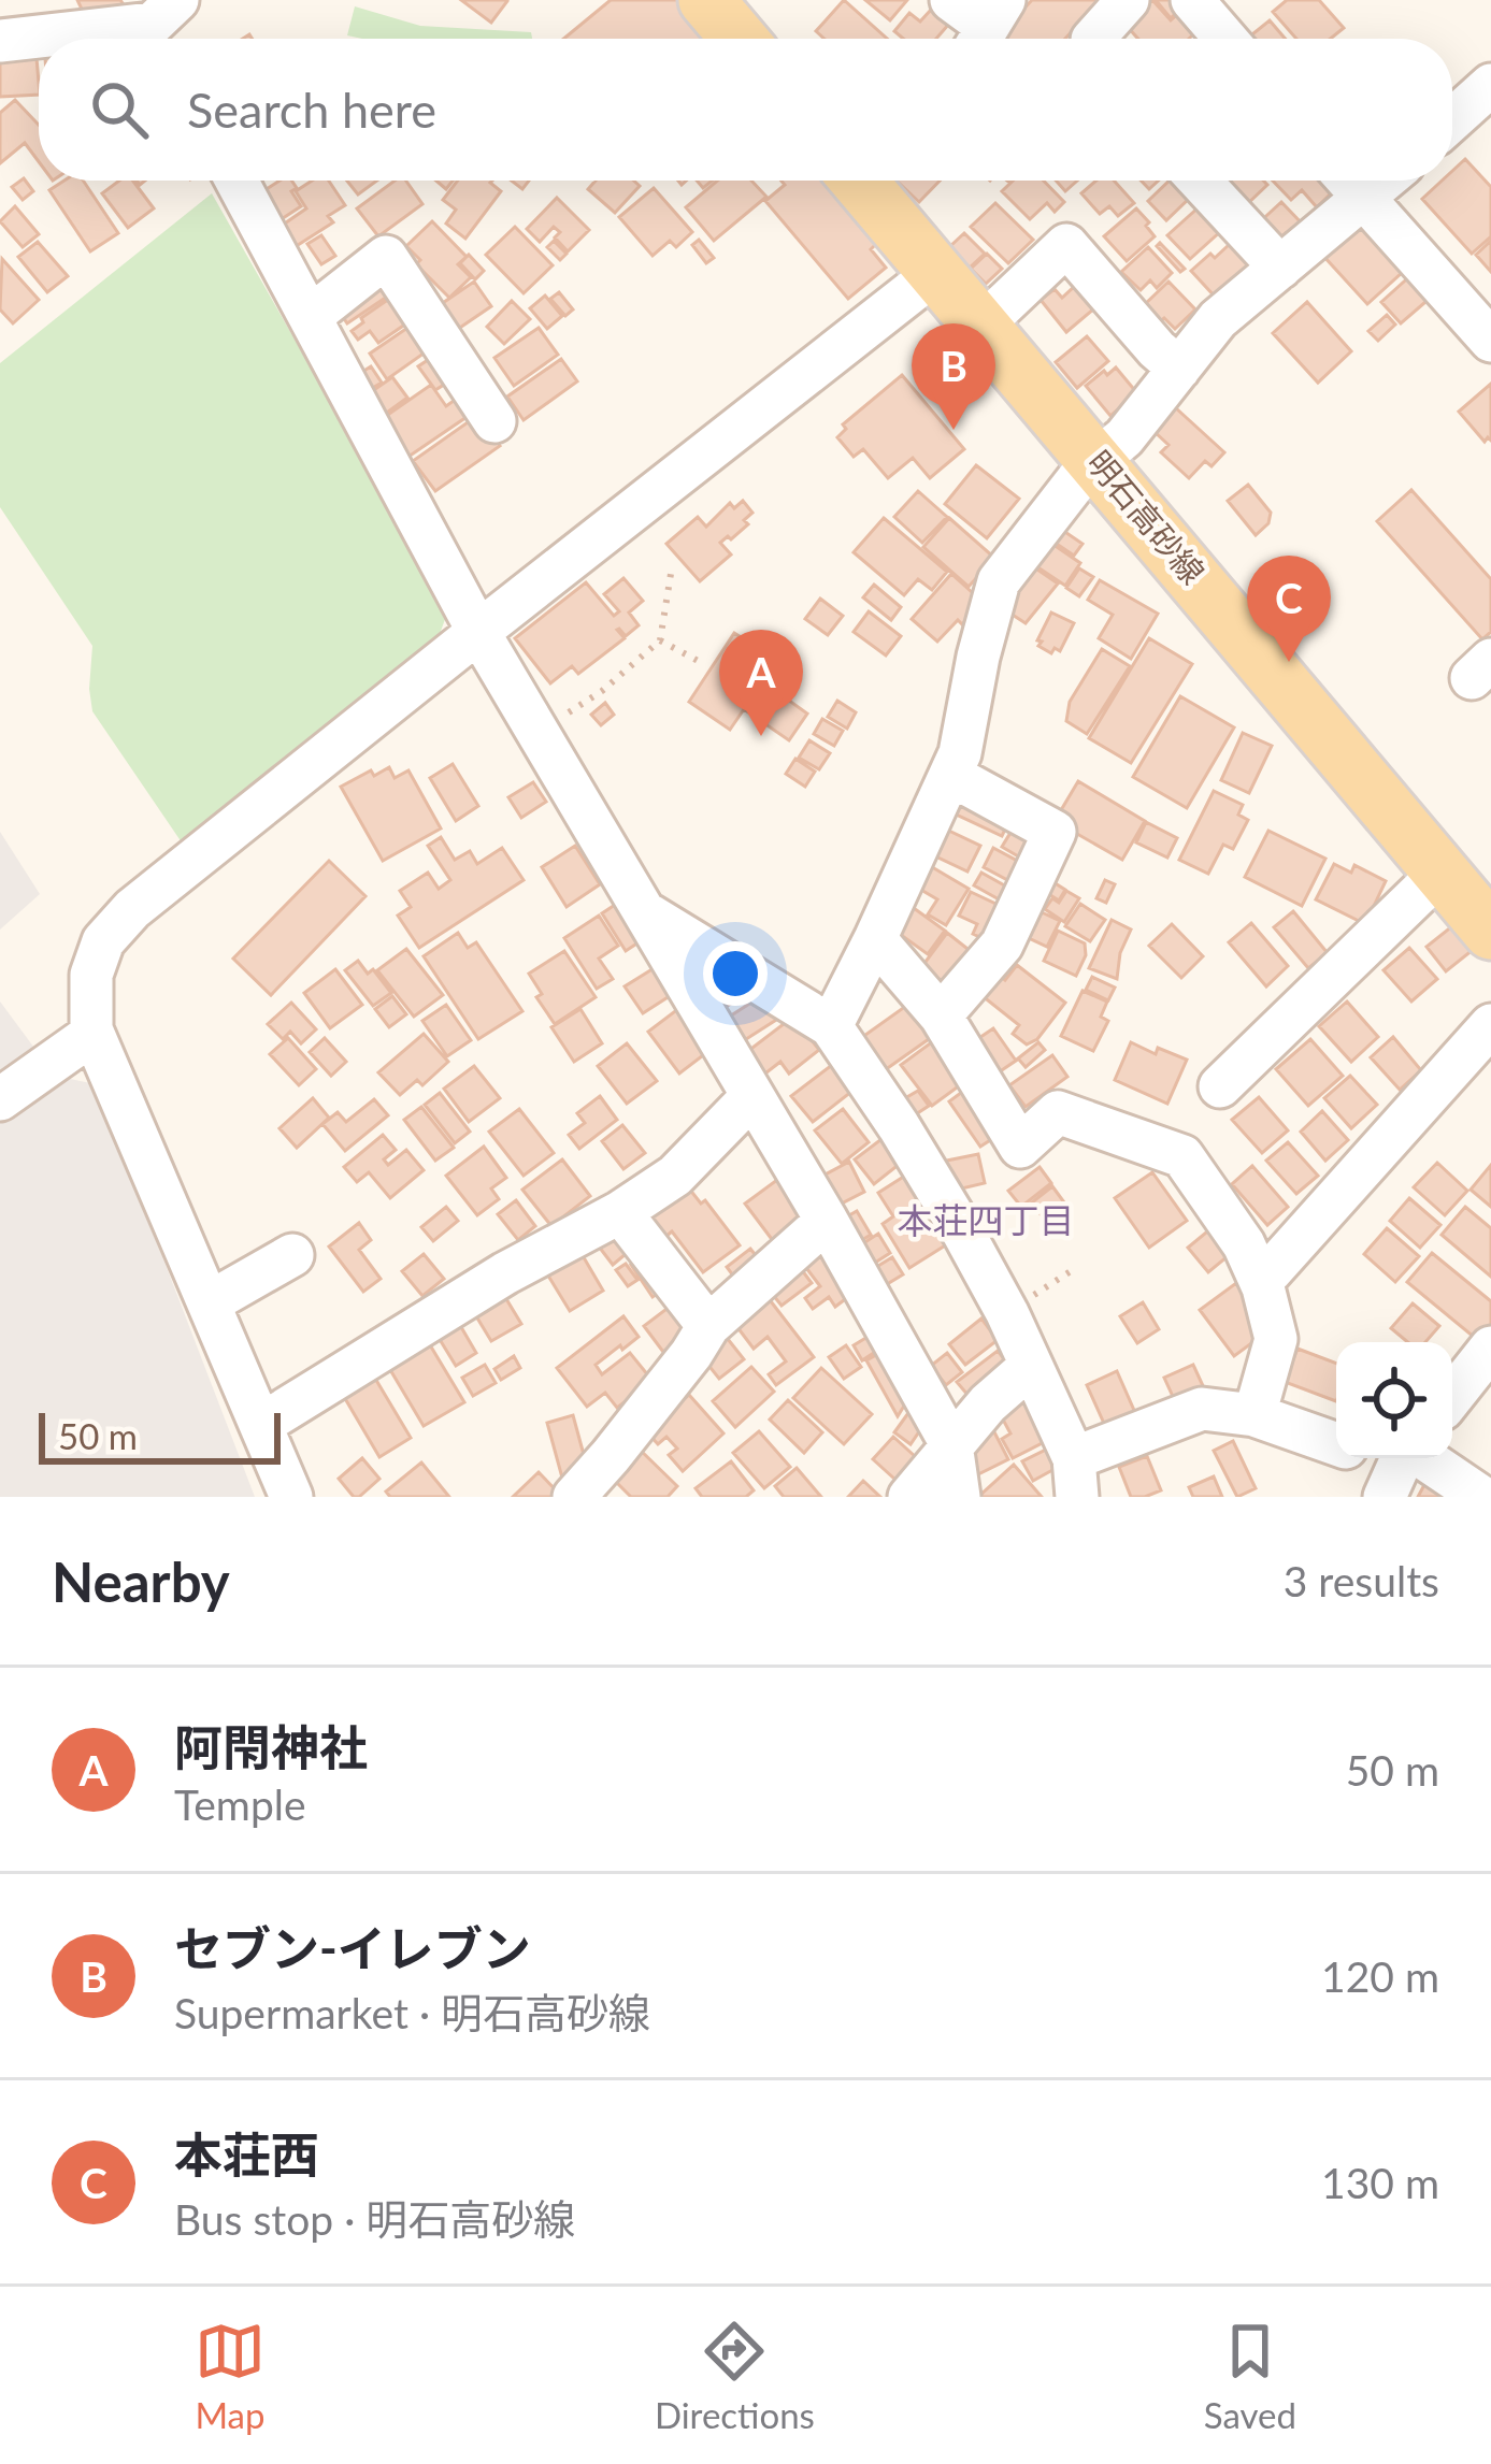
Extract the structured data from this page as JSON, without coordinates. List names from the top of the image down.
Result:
{
  "streets": {
    "main road": ["明石高砂線"]
  },
  "districts": ["本荘四丁目"],
  "scale_bar": "50 m",
  "page": {
    "search": "Search here",
    "pins": ["B", "C", "A"],
    "scale": "50 m",
    "heading": ["Nearby", "3 results"],
    "list": [
      {
        "mark": "A",
        "name": "阿閇神社",
        "note": "Temple",
        "value": "50 m"
      },
      {
        "mark": "B",
        "name": "セブン-イレブン",
        "note": "Supermarket · 明石高砂線",
        "value": "120 m"
      },
      {
        "mark": "C",
        "name": "本荘西",
        "note": "Bus stop · 明石高砂線",
        "value": "130 m"
      }
    ],
    "nav": ["Map", "Directions", "Saved"]
  }
}
